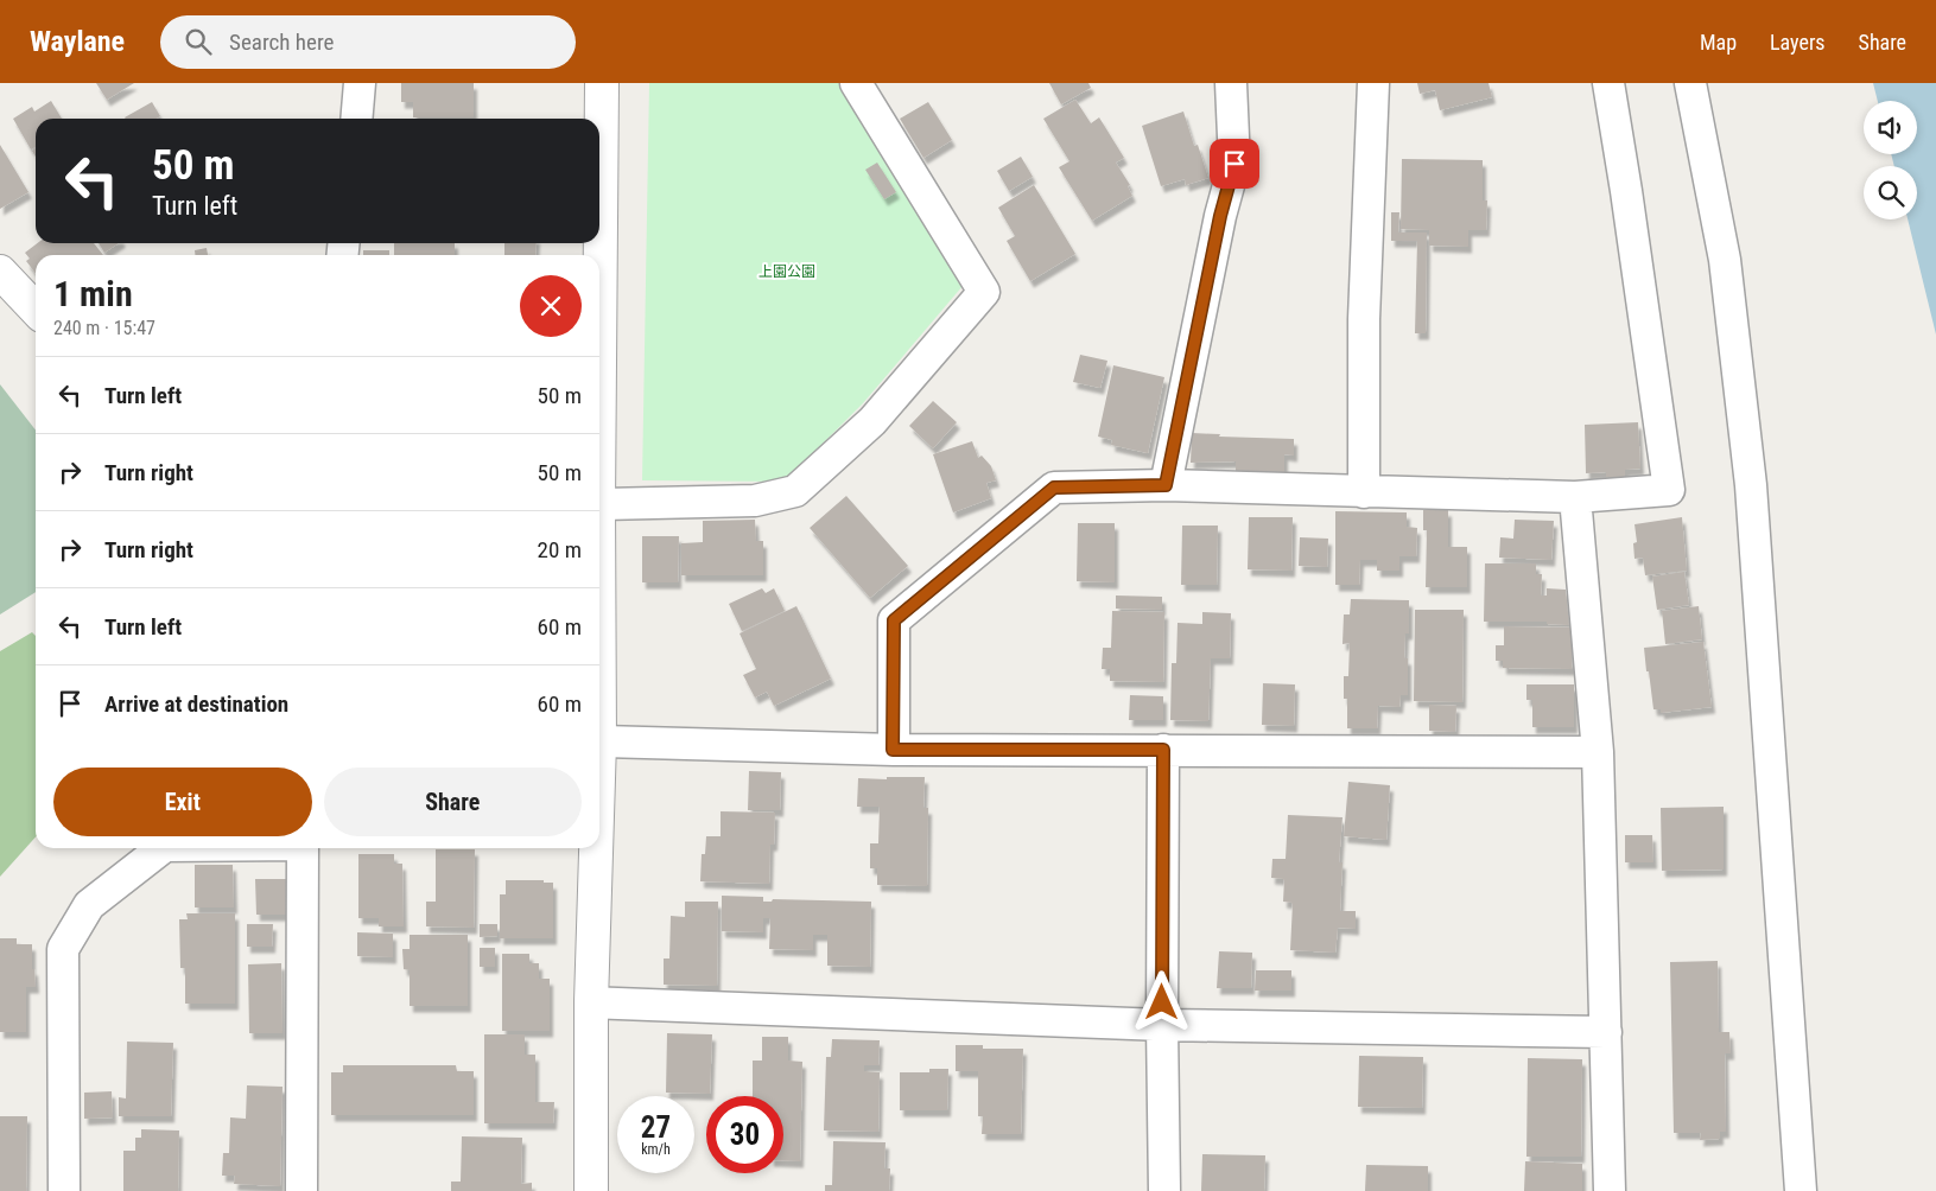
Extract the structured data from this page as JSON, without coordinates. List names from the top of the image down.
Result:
{
  "parks": ["上園公園"],
  "page": {
    "header": "Waylane",
    "search": "Search here",
    "nav": ["Map", "Layers", "Share"],
    "turn": ["50 m", "Turn left"],
    "heading": ["1 min", "240 m · 15:47"],
    "list": [
      {
        "name": "Turn left",
        "value": "50 m"
      },
      {
        "name": "Turn right",
        "value": "50 m"
      },
      {
        "name": "Turn right",
        "value": "20 m"
      },
      {
        "name": "Turn left",
        "value": "60 m"
      },
      {
        "name": "Arrive at destination",
        "value": "60 m"
      }
    ],
    "buttons": ["Exit", "Share"],
    "speed": "27 km/h",
    "limit": "30"
  }
}
